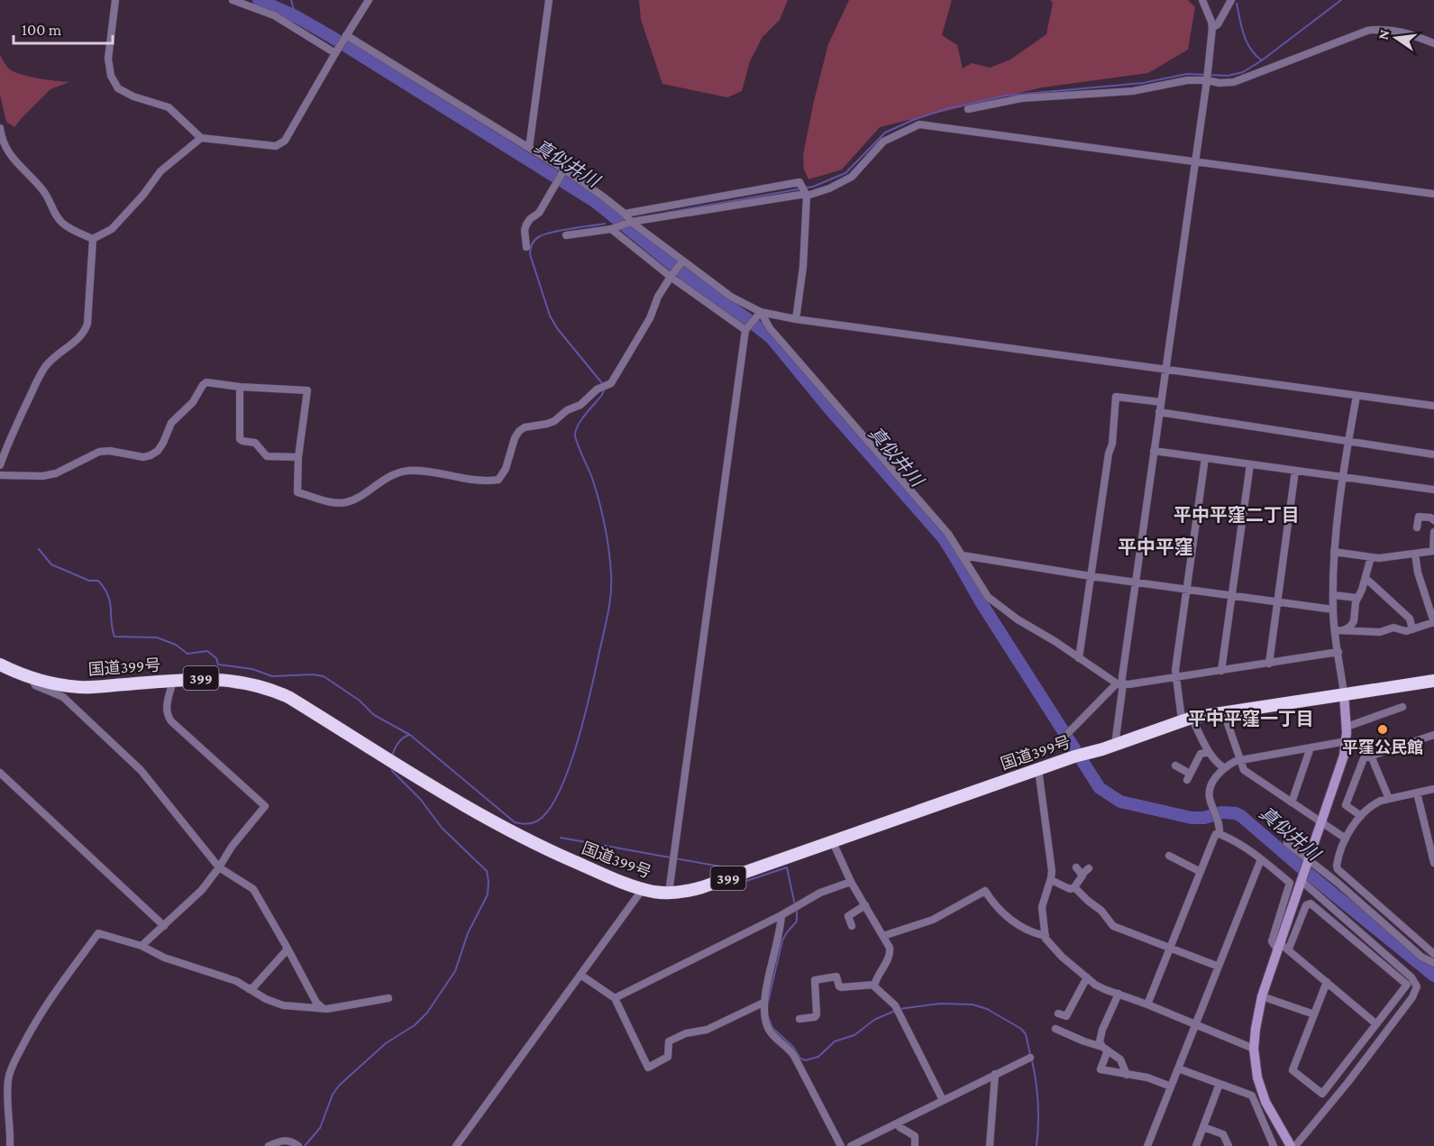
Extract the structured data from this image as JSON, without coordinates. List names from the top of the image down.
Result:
{
  "streets": {
    "highway": ["国道399号", "399"]
  },
  "districts": ["平中平窪二丁目", "平中平窪", "平中平窪一丁目"],
  "water": ["真似井川"],
  "places": ["平窪公民館"],
  "scale_bar": "100 m",
  "north": "left"
}
